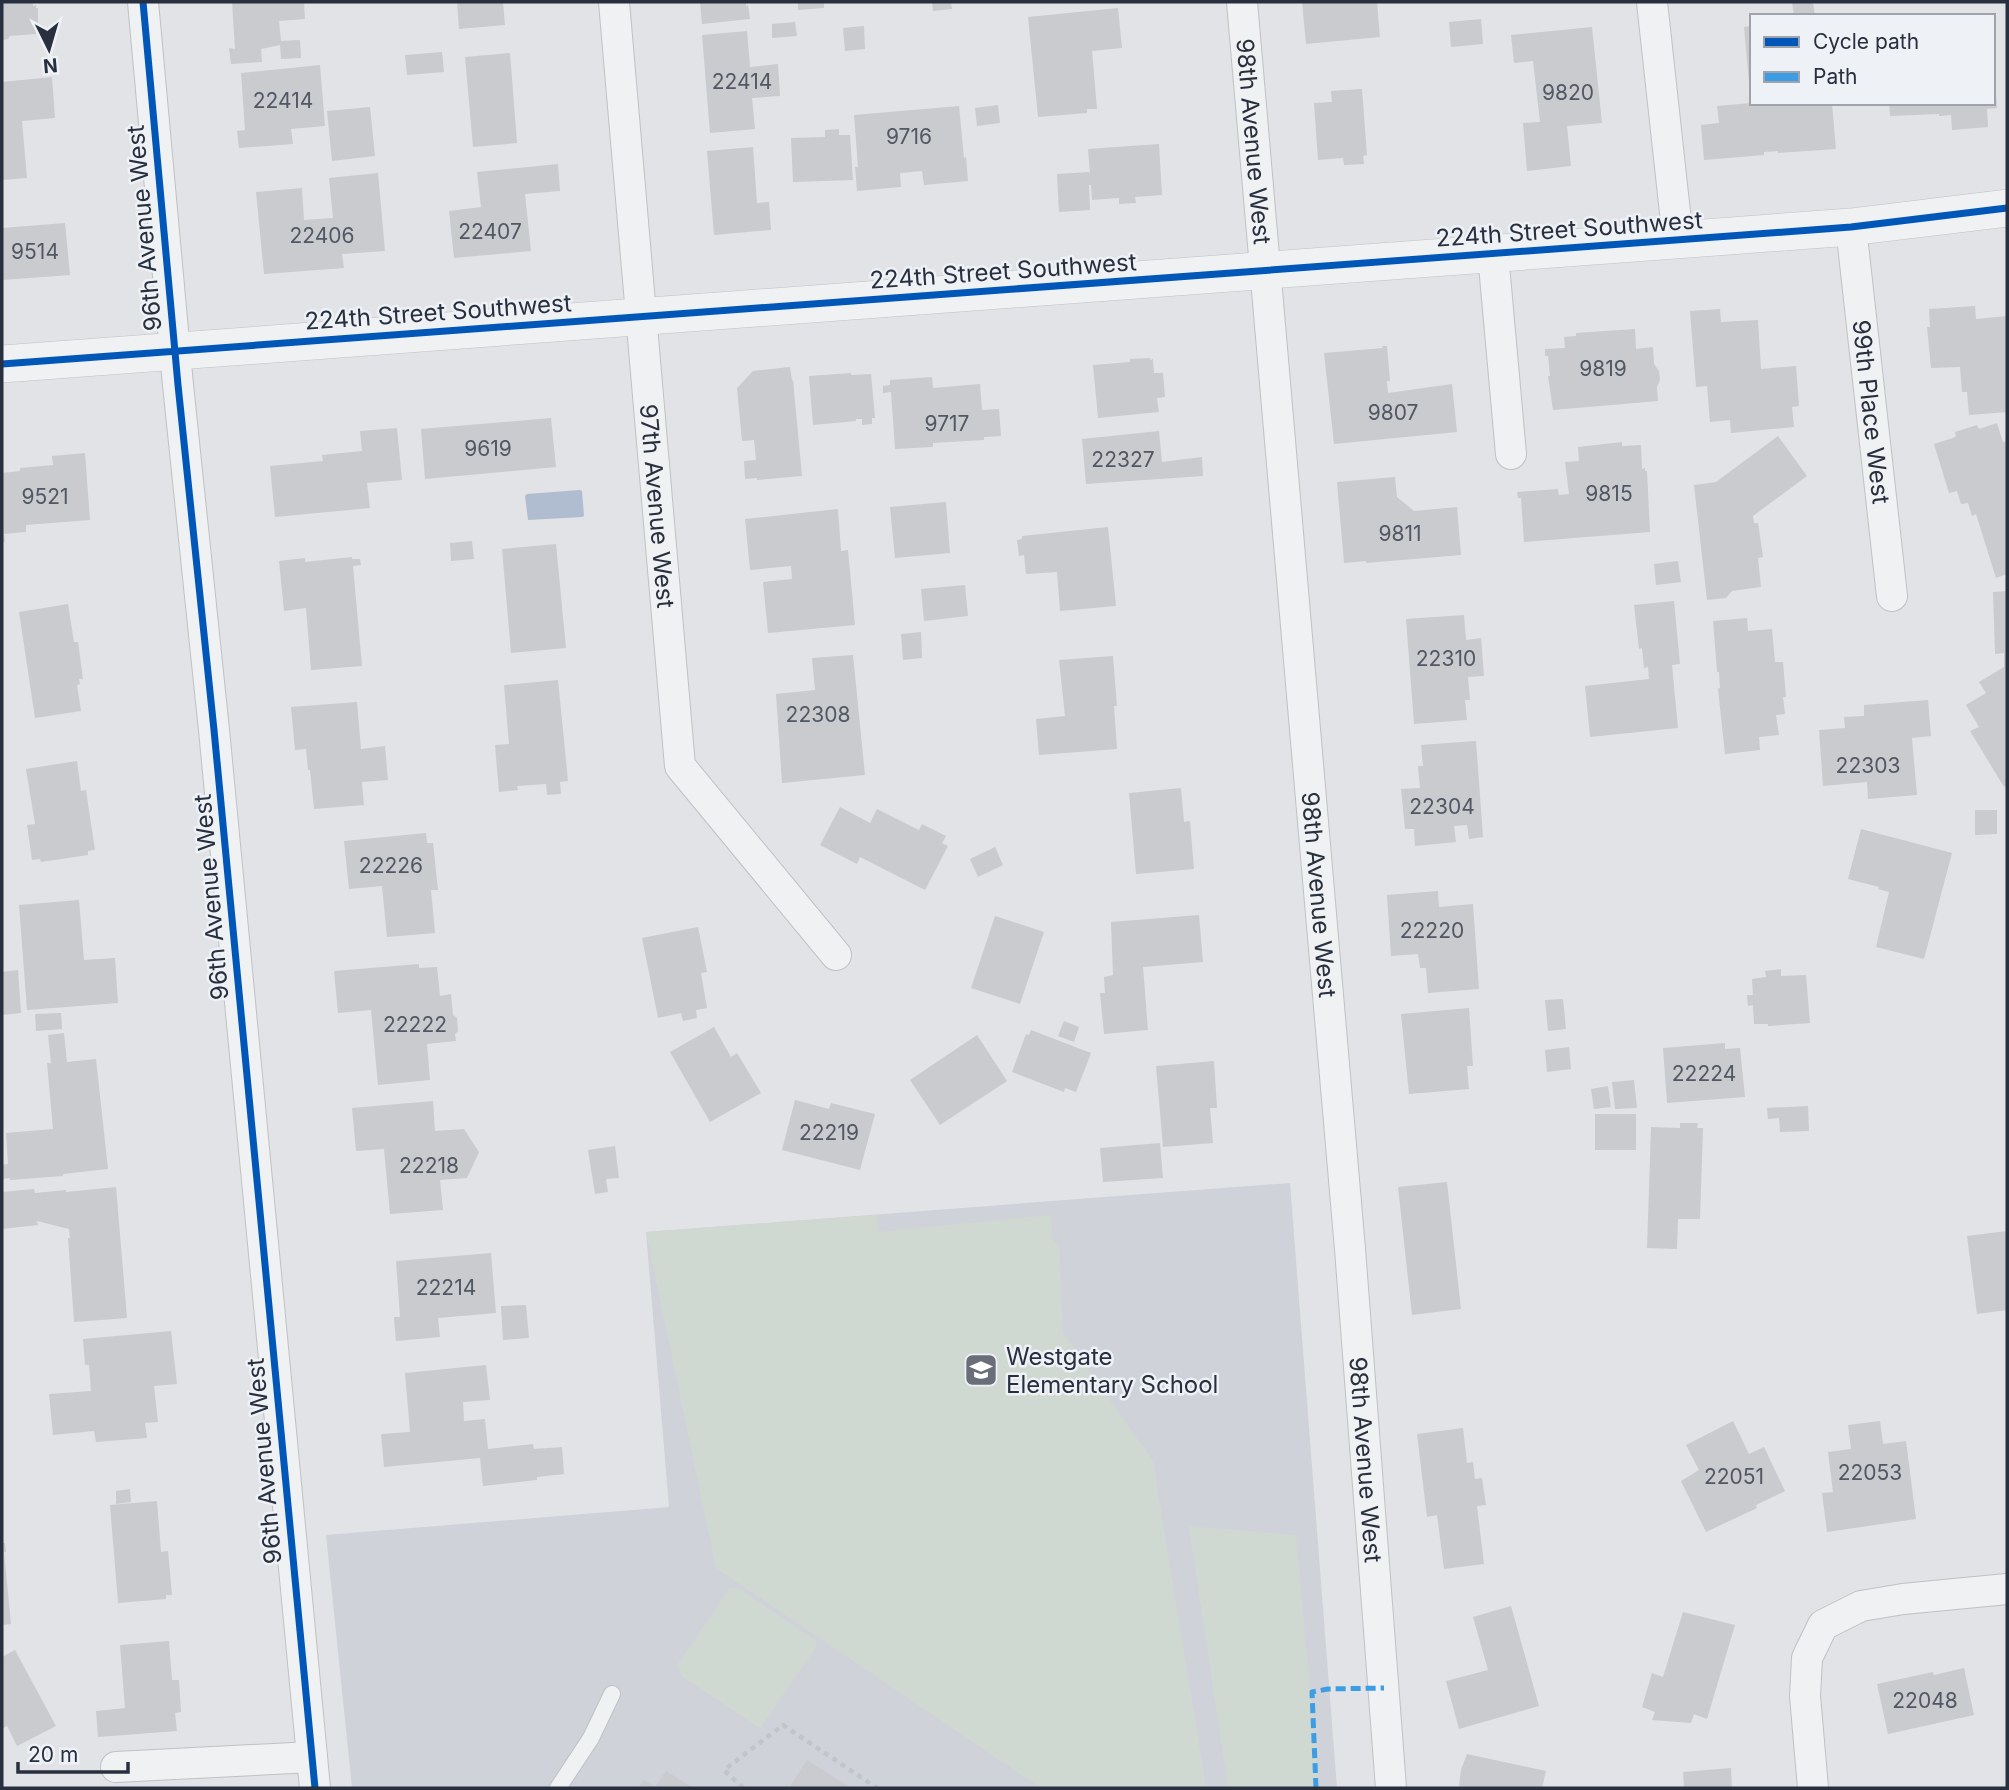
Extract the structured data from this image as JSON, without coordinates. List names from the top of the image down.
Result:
{
  "streets": {
    "street": [
      "98th Avenue West",
      "96th Avenue West",
      "224th Street Southwest",
      "99th Place West",
      "97th Avenue West"
    ]
  },
  "crossings": [
    ["98th Avenue West", "224th Street Southwest"],
    ["96th Avenue West", "224th Street Southwest"],
    ["224th Street Southwest", "99th Place West"],
    ["224th Street Southwest", "97th Avenue West"]
  ],
  "places": {
    "school or university": ["Westgate Elementary School"]
  },
  "house_numbers": [
    "22414",
    "9820",
    "22414",
    "9716",
    "22407",
    "22406",
    "9514",
    "9819",
    "9807",
    "9717",
    "9619",
    "22327",
    "9815",
    "9521",
    "9811",
    "22310",
    "22308",
    "22303",
    "22304",
    "22226",
    "22220",
    "22222",
    "22224",
    "22219",
    "22218",
    "22214",
    "22053",
    "22051",
    "22048"
  ],
  "legend": ["Cycle path", "Path"],
  "scale_bar": "20 m",
  "north": "bottom"
}
